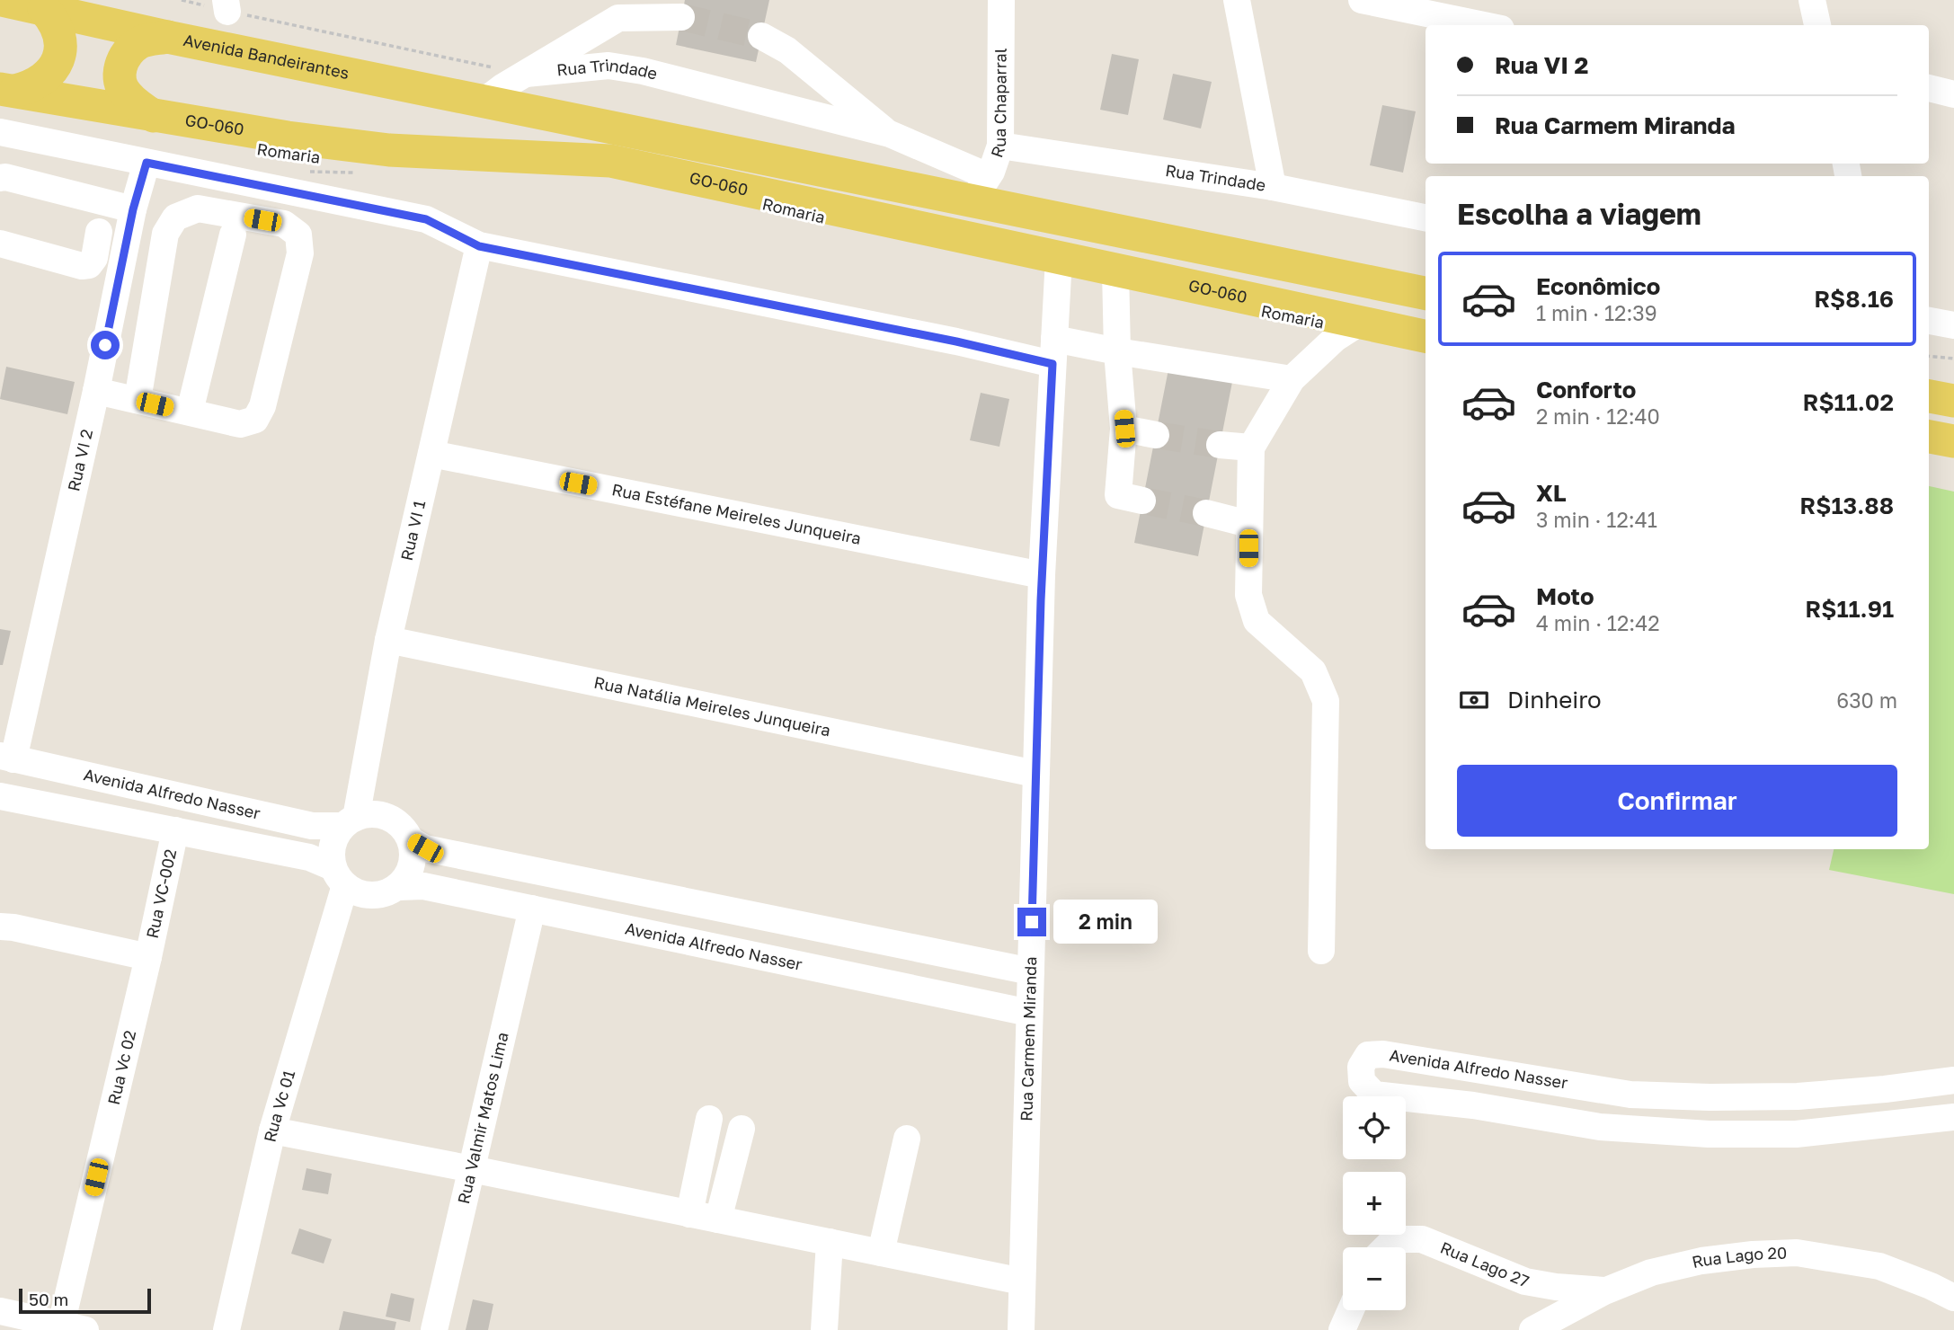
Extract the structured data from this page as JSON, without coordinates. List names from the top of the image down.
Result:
{
  "streets": {
    "main road": ["Avenida Bandeirantes", "GO-060"],
    "street": [
      "Rua Trindade",
      "Rua Chaparral",
      "Rua VI 2",
      "Rua Estéfane Meireles Junqueira",
      "Rua VI 1",
      "Rua Natália Meireles Junqueira",
      "Avenida Alfredo Nasser",
      "Rua VC-002",
      "Rua Carmem Miranda",
      "Rua Vc 02",
      "Rua Vc 01",
      "Rua Valmir Matos Lima",
      "Rua Lago 20",
      "Rua Lago 27"
    ],
    "path": ["Romaria"]
  },
  "crossings": [
    ["Rua Trindade", "Rua Chaparral"],
    ["GO-060", "Rua Carmem Miranda"],
    ["Rua VI 2", "Avenida Alfredo Nasser"],
    ["Rua Estéfane Meireles Junqueira", "Rua VI 1"],
    ["Rua Estéfane Meireles Junqueira", "Rua Carmem Miranda"],
    ["Rua VI 1", "Rua Natália Meireles Junqueira"],
    ["Rua VI 1", "Avenida Alfredo Nasser"],
    ["Rua VI 1", "Rua Vc 01"],
    ["Rua Natália Meireles Junqueira", "Rua Carmem Miranda"],
    ["Avenida Alfredo Nasser", "Rua VC-002"],
    ["Avenida Alfredo Nasser", "Rua Carmem Miranda"],
    ["Avenida Alfredo Nasser", "Rua Vc 01"],
    ["Avenida Alfredo Nasser", "Rua Valmir Matos Lima"],
    ["Rua VC-002", "Rua Vc 02"],
    ["Rua Lago 20", "Rua Lago 27"]
  ],
  "scale_bar": "50 m",
  "page": {
    "banner": ["Rua VI 2", "Rua Carmem Miranda"],
    "heading": "Escolha a viagem",
    "list": [
      {
        "name": "Econômico",
        "note": "1 min · 12:39",
        "value": "R$8.16"
      },
      {
        "name": "Conforto",
        "note": "2 min · 12:40",
        "value": "R$11.02"
      },
      {
        "name": "XL",
        "note": "3 min · 12:41",
        "value": "R$13.88"
      },
      {
        "name": "Moto",
        "note": "4 min · 12:42",
        "value": "R$11.91"
      }
    ],
    "pay": ["Dinheiro", "630 m"],
    "buttons": "Confirmar",
    "bubble": "2 min",
    "map_buttons": ["+", "−"],
    "scale": "50 m"
  }
}
